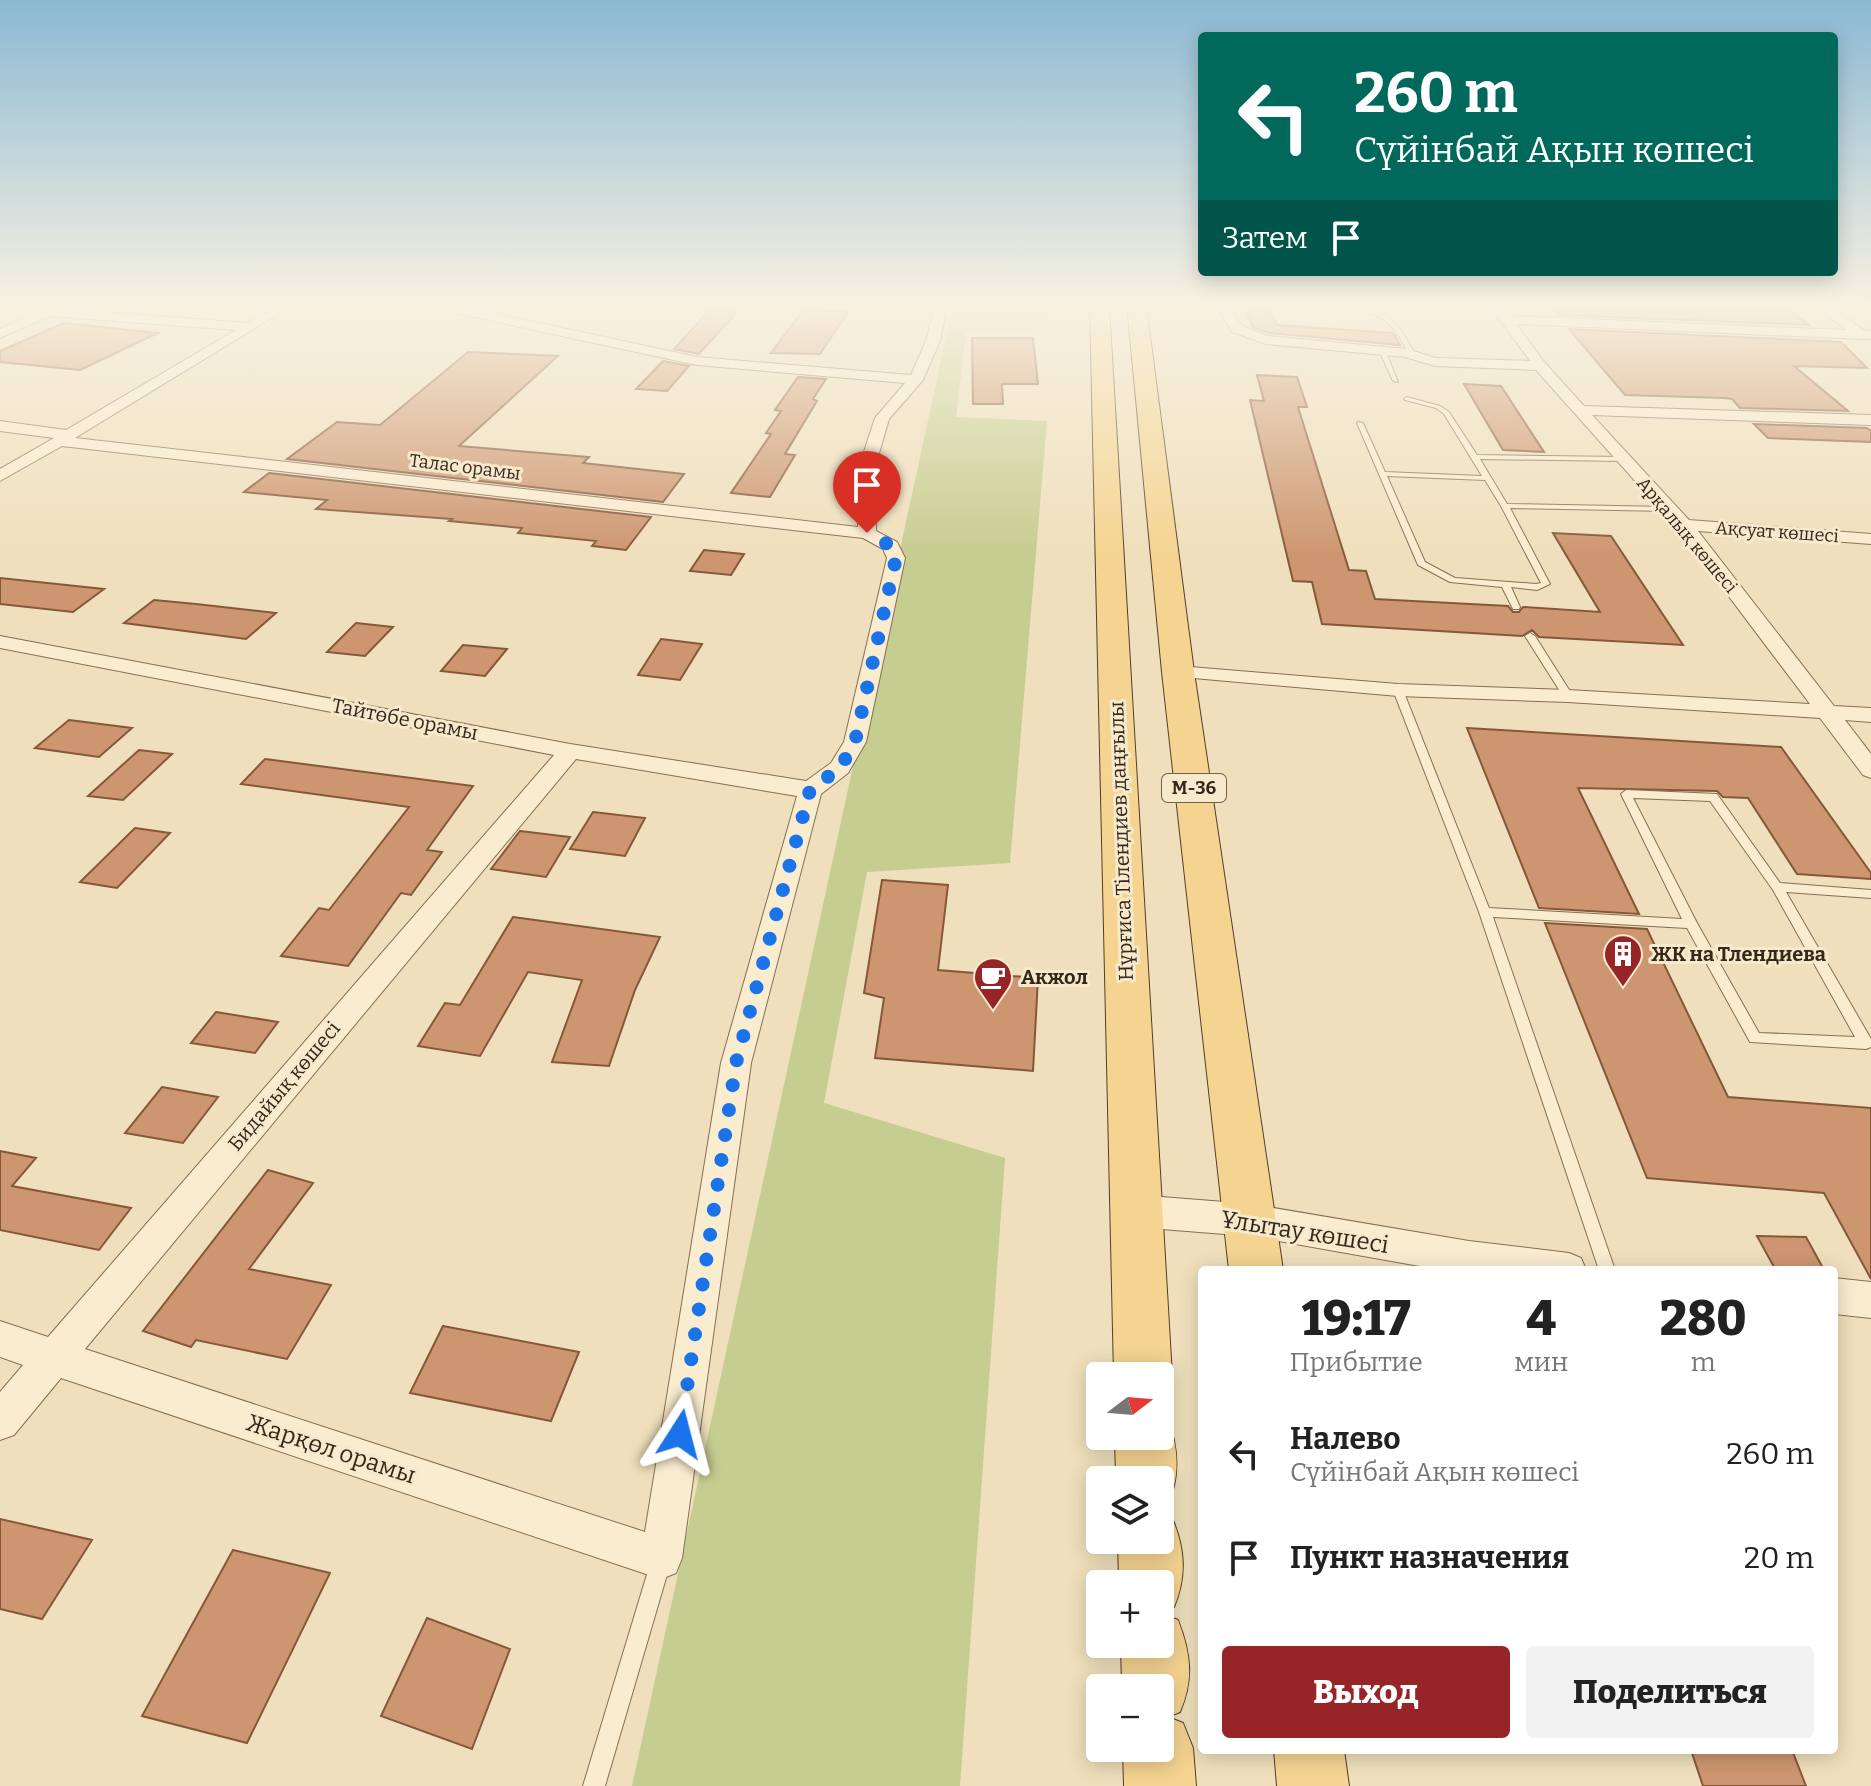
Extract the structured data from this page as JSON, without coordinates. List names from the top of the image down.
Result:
{
  "streets": {
    "main road": ["M-36", "Нұрғиса Тілендиев даңғылы"],
    "street": [
      "Талас орамы",
      "Ақсуат көшесі",
      "Арқалық көшесі",
      "Тайтөбе орамы",
      "Бидайық көшесі",
      "Ұлытау көшесі",
      "Жарқөл орамы"
    ]
  },
  "crossings": [
    ["Ақсуат көшесі", "Арқалық көшесі"],
    ["Тайтөбе орамы", "Бидайық көшесі"],
    ["M-36", "Ұлытау көшесі"],
    ["Нұрғиса Тілендиев даңғылы", "Ұлытау көшесі"],
    ["Бидайық көшесі", "Жарқөл орамы"]
  ],
  "places": {
    "building": ["ЖК на Тлендиева"],
    "cafe": ["Акжол"]
  },
  "north": "right",
  "page": {
    "turn": ["260 m", "Сүйінбай Ақын көшесі"],
    "then": "Затем",
    "eta": [
      "19:17",
      "Прибытие",
      "4",
      "мин",
      "280",
      "m"
    ],
    "map_buttons": ["+", "−"],
    "list": [
      {
        "name": "Налево",
        "note": "Сүйінбай Ақын көшесі",
        "value": "260 m"
      },
      {
        "name": "Пункт назначения",
        "value": "20 m"
      }
    ],
    "buttons": ["Выход", "Поделиться"]
  }
}
